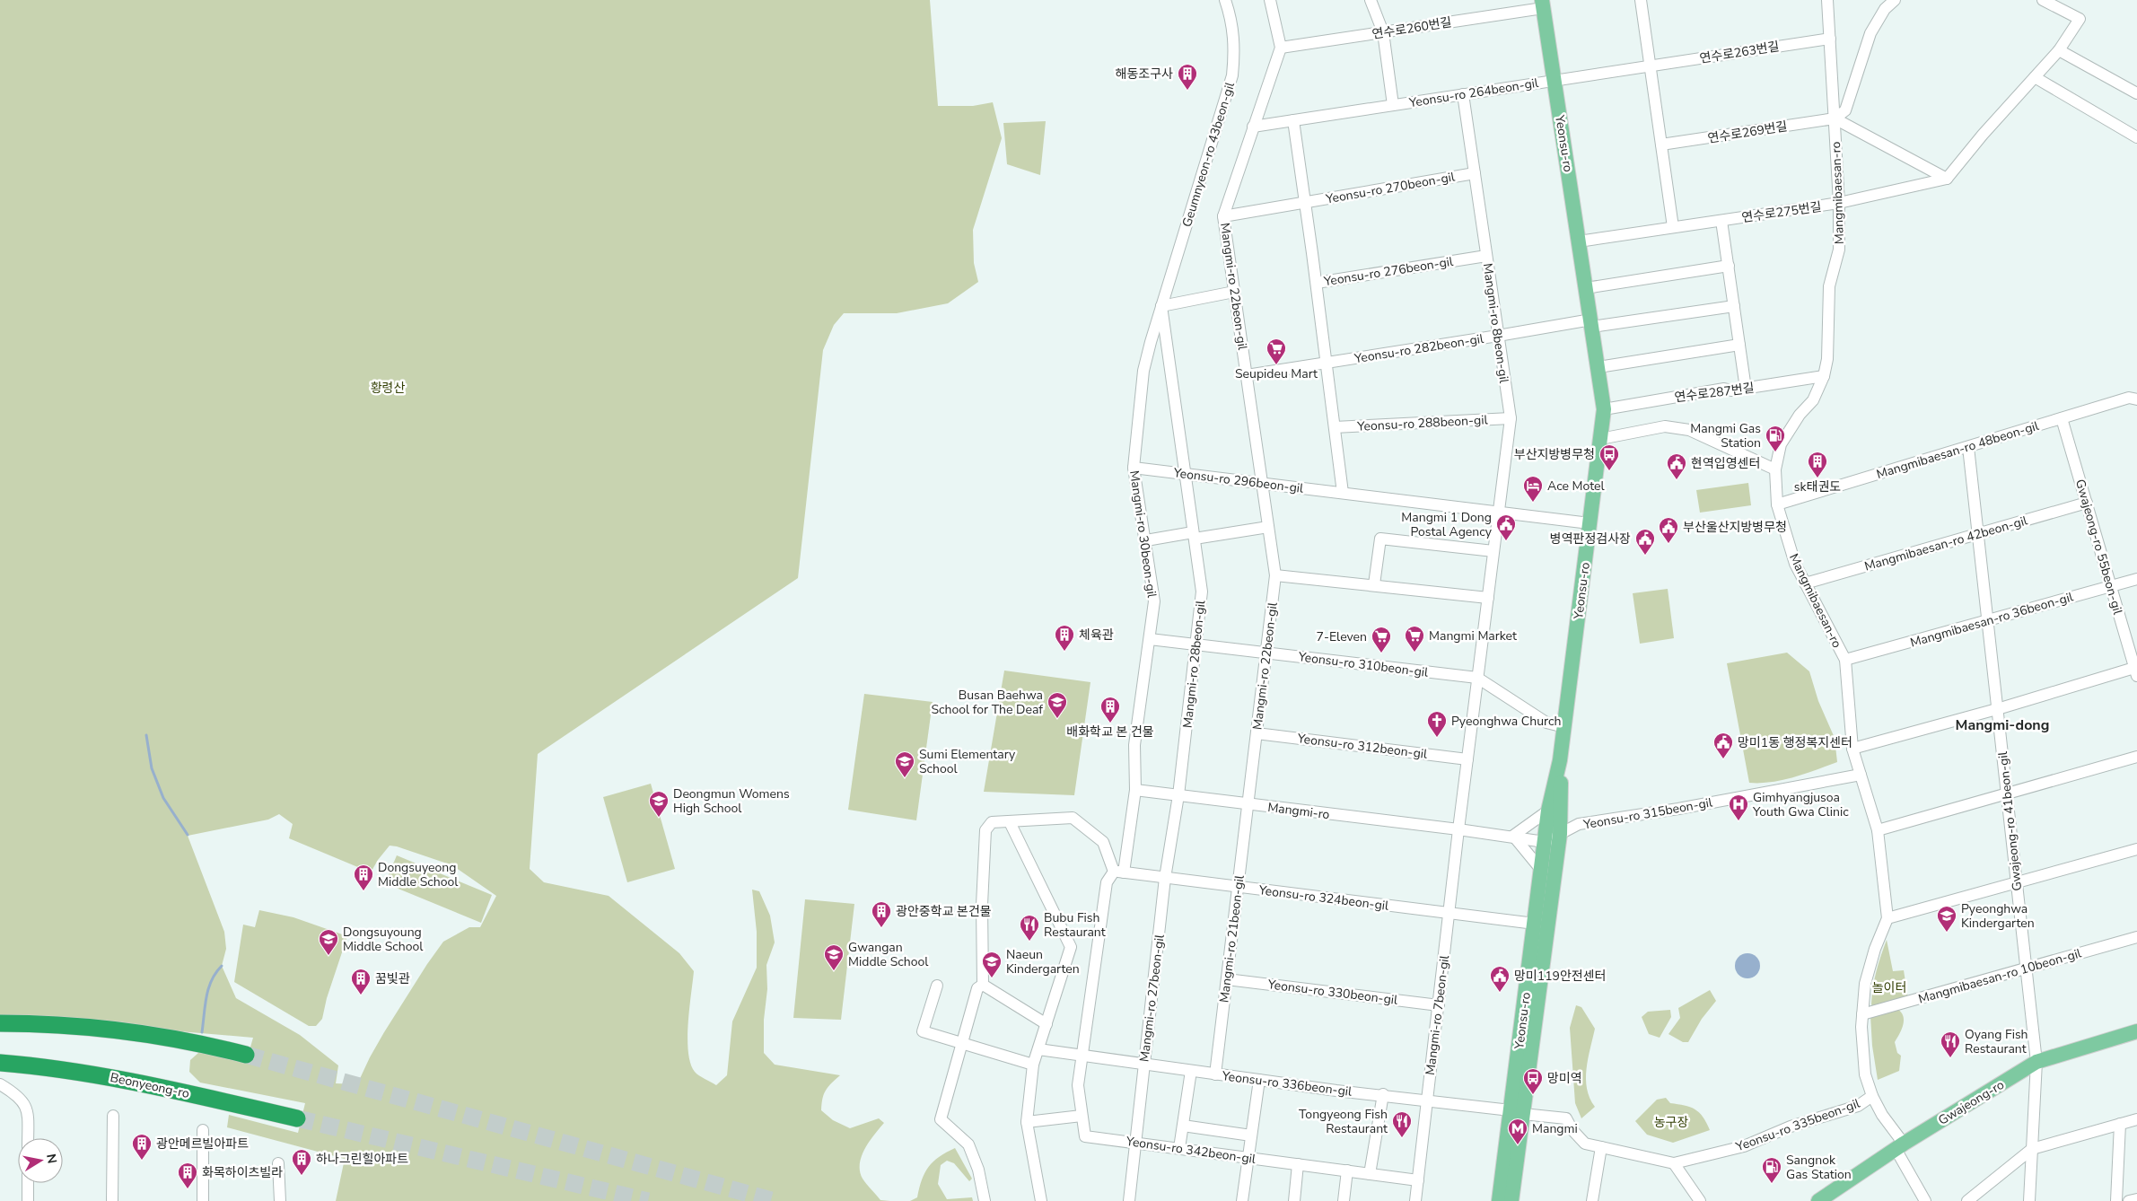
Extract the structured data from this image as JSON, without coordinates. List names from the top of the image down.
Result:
{
  "streets": {
    "highway": ["Beonyeong-ro"],
    "main road": ["Yeonsu-ro", "Gwajeong-ro"],
    "street": [
      "연수로260번길",
      "연수로263번길",
      "Yeonsu-ro 264beon-gil",
      "연수로269번길",
      "Geumnyeon-ro 43beon-gil",
      "Yeonsu-ro 270beon-gil",
      "Mangmibaesan-ro",
      "연수로275번길",
      "Yeonsu-ro 276beon-gil",
      "Mangmi-ro 22beon-gil",
      "Mangmi-ro 8beon-gil",
      "Yeonsu-ro 282beon-gil",
      "연수로287번길",
      "Yeonsu-ro 288beon-gil",
      "Mangmibaesan-ro 48beon-gil",
      "Yeonsu-ro 296beon-gil",
      "Mangmi-ro 30beon-gil",
      "Mangmibaesan-ro 42beon-gil",
      "Gwajeong-ro 55beon-gil",
      "Mangmibaesan-ro 36beon-gil",
      "Mangmi-ro 28beon-gil",
      "Yeonsu-ro 310beon-gil",
      "Yeonsu-ro 312beon-gil",
      "Mangmi-ro",
      "Yeonsu-ro 315beon-gil",
      "Gwajeong-ro 41beon-gil",
      "Yeonsu-ro 324beon-gil",
      "Mangmi-ro 21beon-gil",
      "Mangmibaesan-ro 10beon-gil",
      "Yeonsu-ro 330beon-gil",
      "Mangmi-ro 27beon-gil",
      "Mangmi-ro 7beon-gil",
      "Yeonsu-ro 336beon-gil",
      "Yeonsu-ro 335beon-gil",
      "Yeonsu-ro 342beon-gil"
    ]
  },
  "crossings": [
    ["연수로260번길", "Yeonsu-ro 264beon-gil"],
    ["연수로260번길", "Yeonsu-ro"],
    ["연수로260번길", "Mangmi-ro 22beon-gil"],
    ["연수로263번길", "Yeonsu-ro 264beon-gil"],
    ["연수로263번길", "Yeonsu-ro"],
    ["연수로263번길", "Mangmibaesan-ro"],
    ["Yeonsu-ro 264beon-gil", "Yeonsu-ro"],
    ["Yeonsu-ro 264beon-gil", "Mangmi-ro 22beon-gil"],
    ["Yeonsu-ro 264beon-gil", "Mangmi-ro 8beon-gil"],
    ["연수로269번길", "Mangmibaesan-ro"],
    ["Yeonsu-ro", "연수로275번길"],
    ["Yeonsu-ro", "Yeonsu-ro 282beon-gil"],
    ["Yeonsu-ro", "연수로287번길"],
    ["Yeonsu-ro", "Yeonsu-ro 296beon-gil"],
    ["Yeonsu-ro", "Yeonsu-ro 310beon-gil"],
    ["Yeonsu-ro", "Mangmi-ro"],
    ["Yeonsu-ro", "Yeonsu-ro 315beon-gil"],
    ["Yeonsu-ro", "Yeonsu-ro 324beon-gil"],
    ["Yeonsu-ro", "Yeonsu-ro 336beon-gil"],
    ["Yeonsu-ro", "Yeonsu-ro 335beon-gil"],
    ["Geumnyeon-ro 43beon-gil", "Mangmi-ro 30beon-gil"],
    ["Geumnyeon-ro 43beon-gil", "Mangmi-ro 28beon-gil"],
    ["Yeonsu-ro 270beon-gil", "Yeonsu-ro 276beon-gil"],
    ["Yeonsu-ro 270beon-gil", "Mangmi-ro 22beon-gil"],
    ["Yeonsu-ro 270beon-gil", "Mangmi-ro 8beon-gil"],
    ["Mangmibaesan-ro", "연수로275번길"],
    ["Mangmibaesan-ro", "연수로287번길"],
    ["Mangmibaesan-ro", "Mangmibaesan-ro 48beon-gil"],
    ["Mangmibaesan-ro", "Mangmibaesan-ro 42beon-gil"],
    ["Mangmibaesan-ro", "Mangmibaesan-ro 36beon-gil"],
    ["Mangmibaesan-ro", "Yeonsu-ro 315beon-gil"],
    ["Mangmibaesan-ro", "Mangmibaesan-ro 10beon-gil"],
    ["Mangmibaesan-ro", "Gwajeong-ro"],
    ["Mangmibaesan-ro", "Yeonsu-ro 335beon-gil"],
    ["Yeonsu-ro 276beon-gil", "Mangmi-ro 8beon-gil"],
    ["Mangmi-ro 22beon-gil", "Yeonsu-ro 282beon-gil"],
    ["Mangmi-ro 22beon-gil", "Yeonsu-ro 296beon-gil"],
    ["Mangmi-ro 22beon-gil", "Yeonsu-ro 310beon-gil"],
    ["Mangmi-ro 22beon-gil", "Yeonsu-ro 312beon-gil"],
    ["Mangmi-ro 22beon-gil", "Mangmi-ro"],
    ["Mangmi-ro 22beon-gil", "Mangmi-ro 21beon-gil"],
    ["Mangmi-ro 8beon-gil", "Yeonsu-ro 282beon-gil"],
    ["Mangmi-ro 8beon-gil", "Yeonsu-ro 288beon-gil"],
    ["Mangmi-ro 8beon-gil", "Yeonsu-ro 296beon-gil"],
    ["Mangmi-ro 8beon-gil", "Yeonsu-ro 310beon-gil"],
    ["Mangmi-ro 8beon-gil", "Yeonsu-ro 312beon-gil"],
    ["Mangmi-ro 8beon-gil", "Mangmi-ro"],
    ["Mangmi-ro 8beon-gil", "Mangmi-ro 7beon-gil"],
    ["Mangmibaesan-ro 48beon-gil", "Gwajeong-ro 55beon-gil"],
    ["Mangmibaesan-ro 48beon-gil", "Gwajeong-ro 41beon-gil"],
    ["Yeonsu-ro 296beon-gil", "Mangmi-ro 30beon-gil"],
    ["Yeonsu-ro 296beon-gil", "Mangmi-ro 28beon-gil"],
    ["Mangmi-ro 30beon-gil", "Mangmi-ro 28beon-gil"],
    ["Mangmi-ro 30beon-gil", "Yeonsu-ro 310beon-gil"],
    ["Mangmi-ro 30beon-gil", "Mangmi-ro"],
    ["Mangmibaesan-ro 42beon-gil", "Gwajeong-ro 55beon-gil"],
    ["Mangmibaesan-ro 42beon-gil", "Gwajeong-ro 41beon-gil"],
    ["Gwajeong-ro 55beon-gil", "Mangmibaesan-ro 36beon-gil"],
    ["Mangmibaesan-ro 36beon-gil", "Gwajeong-ro 41beon-gil"],
    ["Mangmi-ro 28beon-gil", "Yeonsu-ro 310beon-gil"],
    ["Mangmi-ro 28beon-gil", "Mangmi-ro"],
    ["Mangmi-ro 28beon-gil", "Mangmi-ro 27beon-gil"],
    ["Mangmi-ro", "Yeonsu-ro 315beon-gil"],
    ["Mangmi-ro", "Mangmi-ro 21beon-gil"],
    ["Mangmi-ro", "Mangmi-ro 27beon-gil"],
    ["Mangmi-ro", "Mangmi-ro 7beon-gil"],
    ["Gwajeong-ro 41beon-gil", "Mangmibaesan-ro 10beon-gil"],
    ["Gwajeong-ro 41beon-gil", "Gwajeong-ro"],
    ["Yeonsu-ro 324beon-gil", "Mangmi-ro 21beon-gil"],
    ["Yeonsu-ro 324beon-gil", "Mangmi-ro 27beon-gil"],
    ["Yeonsu-ro 324beon-gil", "Mangmi-ro 7beon-gil"],
    ["Mangmi-ro 21beon-gil", "Yeonsu-ro 330beon-gil"],
    ["Mangmi-ro 21beon-gil", "Yeonsu-ro 336beon-gil"],
    ["Yeonsu-ro 330beon-gil", "Mangmi-ro 7beon-gil"],
    ["Mangmi-ro 27beon-gil", "Yeonsu-ro 336beon-gil"],
    ["Mangmi-ro 27beon-gil", "Yeonsu-ro 342beon-gil"],
    ["Mangmi-ro 7beon-gil", "Yeonsu-ro 336beon-gil"],
    ["Mangmi-ro 7beon-gil", "Yeonsu-ro 342beon-gil"],
    ["Yeonsu-ro 336beon-gil", "Yeonsu-ro 335beon-gil"]
  ],
  "districts": ["Mangmi-dong"],
  "parks": ["황령산", "놀이터", "농구장"],
  "places": {
    "building": [
      "해동조구사",
      "sk태권도",
      "체육관",
      "배화학교 본 건물",
      "Dongsuyeong Middle School",
      "광안중학교 본건물",
      "꿈빛관",
      "광안메르빌아파트",
      "하나그린힐아파트",
      "화목하이츠빌라"
    ],
    "supermarket": ["Seupideu Mart", "Mangmi Market", "7-Eleven"],
    "fuel station": ["Mangmi Gas Station", "Sangnok Gas Station"],
    "bus stop": ["부산지방병무청", "망미역"],
    "public building": [
      "현역입영센터",
      "Mangmi 1 Dong Postal Agency",
      "부산울산지방병무청",
      "병역판정검사장",
      "망미1동 행정복지센터",
      "망미119안전센터"
    ],
    "hotel": ["Ace Motel"],
    "school or university": [
      "Busan Baehwa School for The Deaf",
      "Sumi Elementary School",
      "Deongmun Womens High School",
      "Pyeonghwa Kindergarten",
      "Dongsuyoung Middle School",
      "Gwangan Middle School",
      "Naeun Kindergarten"
    ],
    "church": ["Pyeonghwa Church"],
    "hospital": ["Gimhyangjusoa Youth Gwa Clinic"],
    "restaurant": ["Bubu Fish Restaurant", "Oyang Fish Restaurant", "Tongyeong Fish Restaurant"],
    "metro station": ["Mangmi"]
  },
  "north": "right"
}
